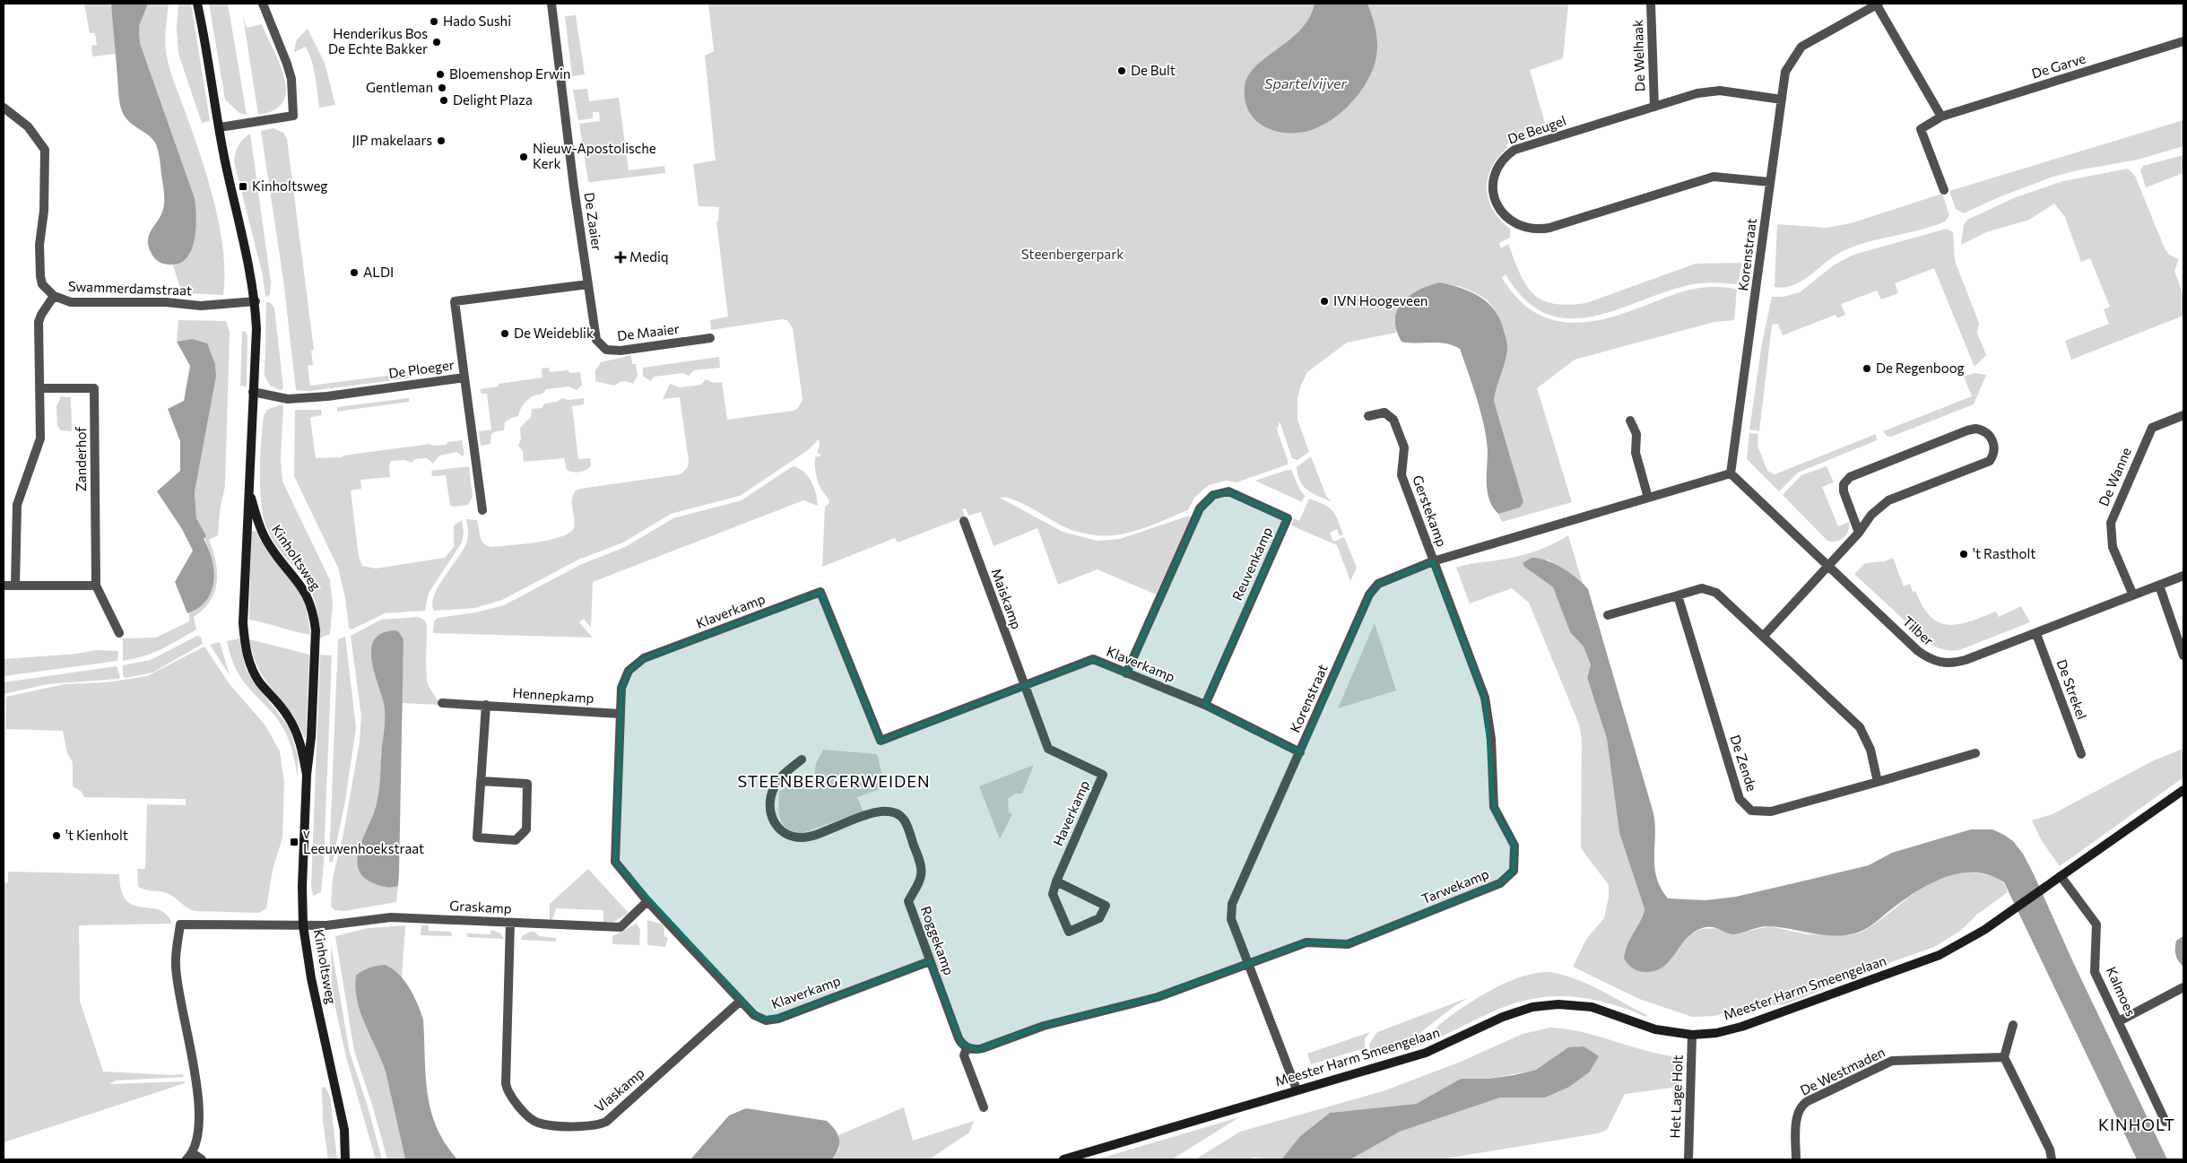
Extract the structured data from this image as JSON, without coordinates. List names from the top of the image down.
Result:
{
  "streets": {
    "street": [
      "De Welhaak",
      "De Garve",
      "De Beugel",
      "De Zaaier",
      "Korenstraat",
      "Swammerdamstraat",
      "De Maaier",
      "De Ploeger",
      "Zanderhof",
      "De Wanne",
      "Gerstekamp",
      "Kinholtsweg",
      "Reuvenkamp",
      "Maiskamp",
      "Klaverkamp",
      "Tilber",
      "De Strekel",
      "Hennepkamp",
      "De Zende",
      "Haverkamp",
      "Tarwekamp",
      "Graskamp",
      "Roggekamp",
      "Meester Harm Smeengelaan",
      "Kalmoes",
      "De Westmaden",
      "Vlaskamp",
      "Het Lage Holt"
    ]
  },
  "crossings": [
    ["De Welhaak", "De Beugel"],
    ["De Beugel", "Korenstraat"],
    ["De Zaaier", "De Maaier"],
    ["De Zaaier", "De Ploeger"],
    ["Korenstraat", "Gerstekamp"],
    ["Korenstraat", "Klaverkamp"],
    ["Korenstraat", "Tilber"],
    ["Korenstraat", "Tarwekamp"],
    ["Korenstraat", "Meester Harm Smeengelaan"],
    ["Swammerdamstraat", "Kinholtsweg"],
    ["De Maaier", "De Ploeger"],
    ["De Ploeger", "Kinholtsweg"],
    ["De Wanne", "Tilber"],
    ["Gerstekamp", "Tarwekamp"],
    ["Kinholtsweg", "Graskamp"],
    ["Reuvenkamp", "Klaverkamp"],
    ["Maiskamp", "Klaverkamp"],
    ["Maiskamp", "Haverkamp"],
    ["Klaverkamp", "Hennepkamp"],
    ["Klaverkamp", "Haverkamp"],
    ["Klaverkamp", "Graskamp"],
    ["Klaverkamp", "Roggekamp"],
    ["Klaverkamp", "Vlaskamp"],
    ["Tilber", "De Strekel"],
    ["Graskamp", "Vlaskamp"],
    ["Meester Harm Smeengelaan", "Kalmoes"],
    ["Meester Harm Smeengelaan", "Het Lage Holt"]
  ],
  "districts": ["STEENBERGERWEIDEN", "KINHOLT"],
  "water": ["Spartelvijver"],
  "parks": ["Steenbergerpark"],
  "places": {
    "other": [
      "Hado Sushi",
      "Henderikus Bos De Echte Bakker",
      "De Bult",
      "Bloemenshop Erwin",
      "Gentleman",
      "Delight Plaza",
      "JIP makelaars",
      "Nieuw-Apostolische Kerk",
      "ALDI",
      "IVN Hoogeveen",
      "De Weideblik",
      "De Regenboog",
      "'t Rastholt",
      "'t Kienholt"
    ],
    "transit": ["Kinholtsweg", "v Leeuwenhoekstraat"],
    "health": ["Mediq"]
  }
}
